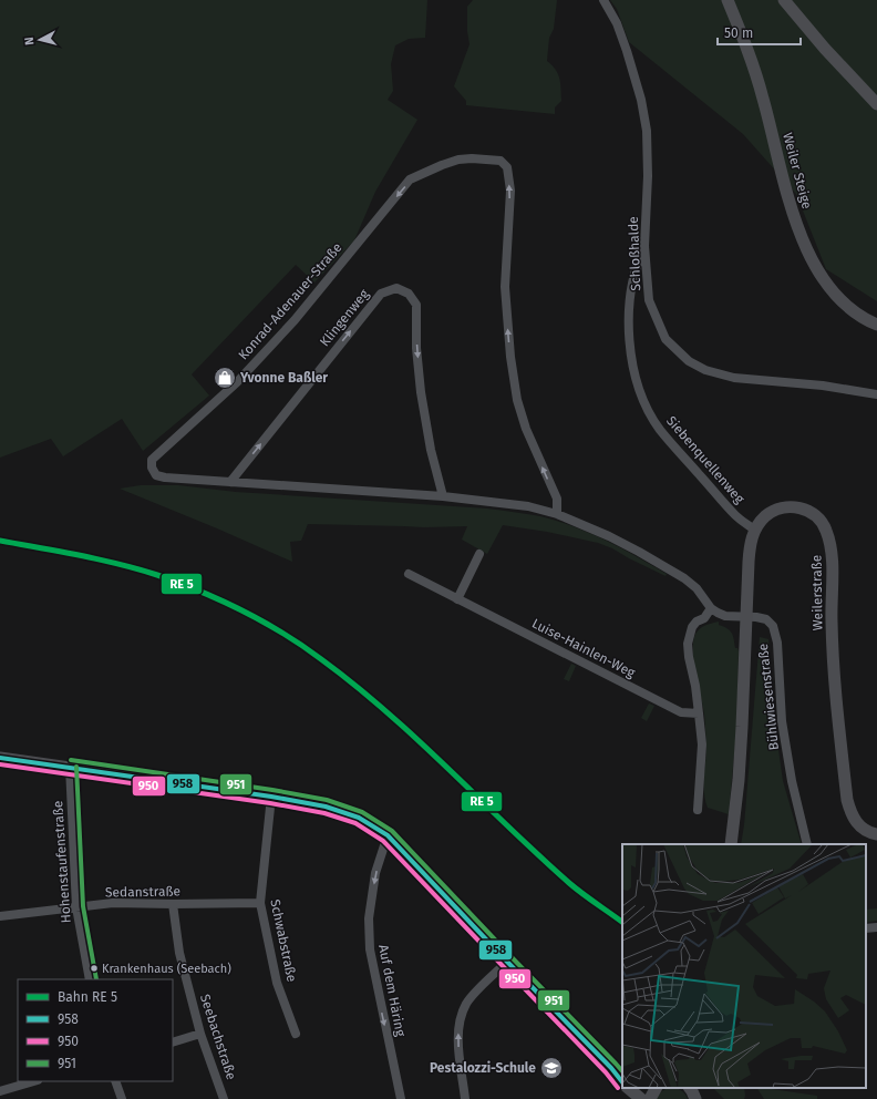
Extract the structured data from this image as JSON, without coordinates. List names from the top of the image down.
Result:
{
  "streets": {
    "street": [
      "Weiler Steige",
      "Schloßhalde",
      "Konrad-Adenauer-Straße",
      "Klingenweg",
      "Siebenquellenweg",
      "Weilerstraße",
      "Luise-Hainlen-Weg",
      "Bühlwiesenstraße",
      "Hohenstaufenstraße",
      "Sedanstraße",
      "Schwabstraße",
      "Auf dem Häring",
      "Seebachstraße"
    ]
  },
  "crossings": [
    ["Schloßhalde", "Siebenquellenweg"],
    ["Konrad-Adenauer-Straße", "Klingenweg"],
    ["Siebenquellenweg", "Weilerstraße"],
    ["Weilerstraße", "Bühlwiesenstraße"],
    ["Hohenstaufenstraße", "Sedanstraße"],
    ["Sedanstraße", "Schwabstraße"],
    ["Sedanstraße", "Seebachstraße"]
  ],
  "one_way": ["Auf dem Häring"],
  "places": {
    "shop": ["Yvonne Baßler"],
    "other": ["Krankenhaus (Seebach)"],
    "school or university": ["Pestalozzi-Schule"]
  },
  "lines": ["transit line 958", "transit line 951", "transit line 950"],
  "legend": [
    "Bahn RE 5",
    "958",
    "950",
    "951"
  ],
  "scale_bar": "50 m",
  "north": "left"
}
